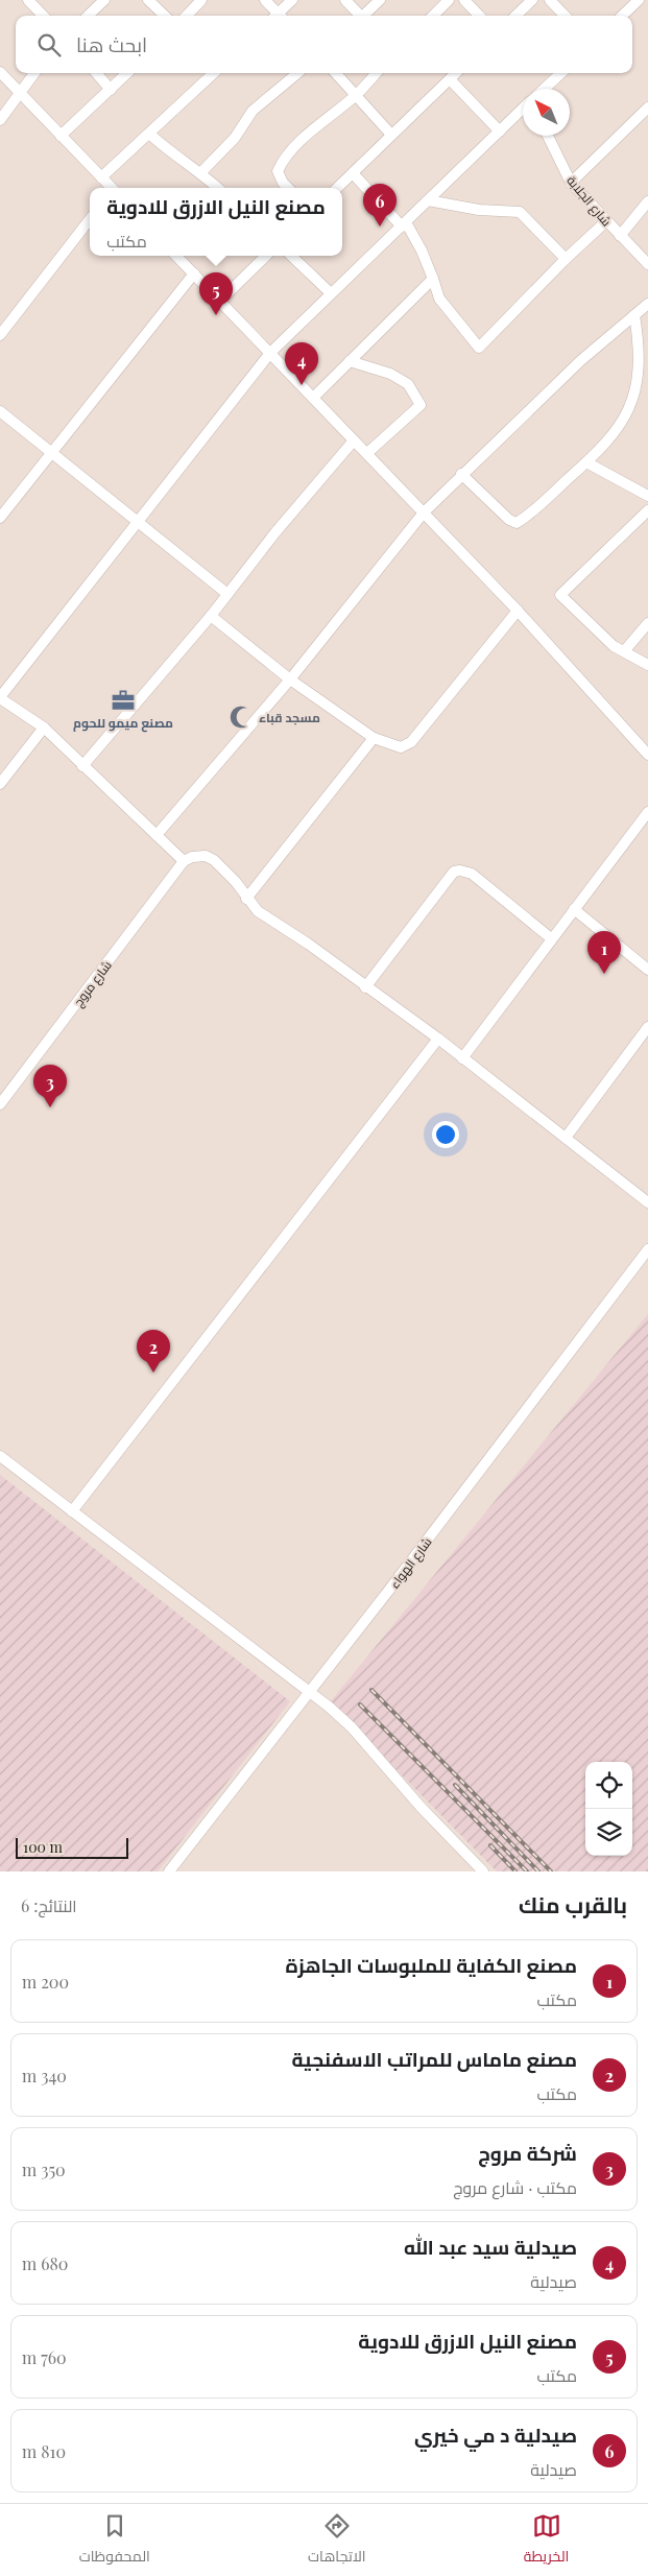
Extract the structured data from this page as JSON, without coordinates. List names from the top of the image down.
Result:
{
  "streets": {
    "street": ["شارع الجلابة", "شارع مروج", "شارع الهواء"]
  },
  "places": {
    "office": ["مصنع ميمو للحوم"],
    "mosque": ["مسجد قباء"]
  },
  "scale_bar": "100 m",
  "north": "top left",
  "page": {
    "search": "ابحث هنا",
    "pins": [
      "6",
      "5",
      "4",
      "1",
      "3",
      "2"
    ],
    "popup": ["مصنع النيل الازرق للادوية", "مكتب"],
    "scale": "100 m",
    "heading": ["بالقرب منك", "النتائج: 6"],
    "list": [
      {
        "mark": "1",
        "name": "مصنع الكفاية للملبوسات الجاهزة",
        "note": "مكتب",
        "value": "200 m"
      },
      {
        "mark": "2",
        "name": "مصنع ماماس للمراتب الاسفنجية",
        "note": "مكتب",
        "value": "340 m"
      },
      {
        "mark": "3",
        "name": "شركة مروج",
        "note": "مكتب · شارع مروج",
        "value": "350 m"
      },
      {
        "mark": "4",
        "name": "صيدلية سيد عبد الله",
        "note": "صيدلية",
        "value": "680 m"
      },
      {
        "mark": "5",
        "name": "مصنع النيل الازرق للادوية",
        "note": "مكتب",
        "value": "760 m"
      },
      {
        "mark": "6",
        "name": "صيدلية د مي خيري",
        "note": "صيدلية",
        "value": "810 m"
      }
    ],
    "nav": ["الخريطة", "الاتجاهات", "المحفوظات"]
  }
}
